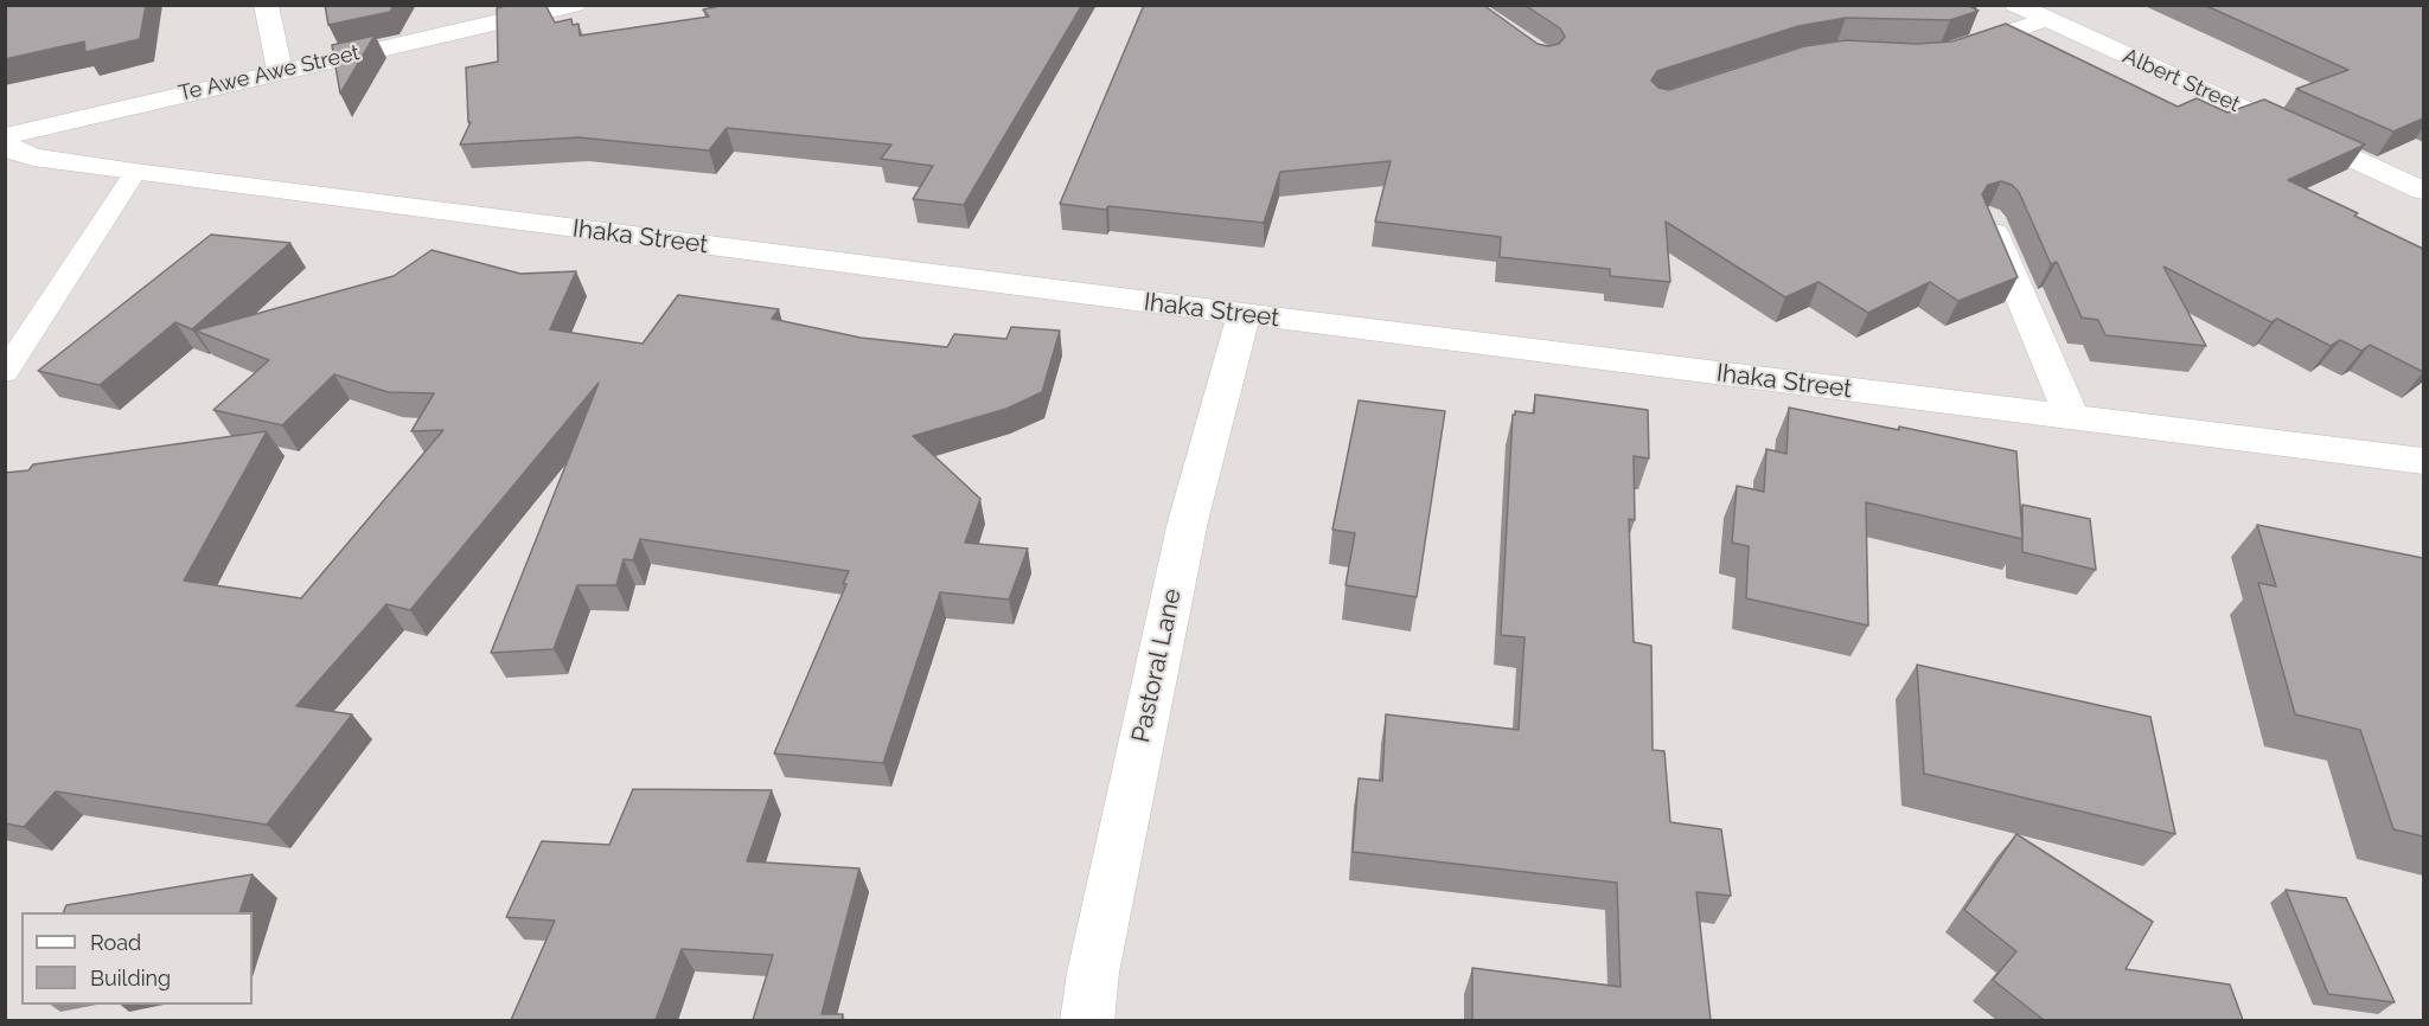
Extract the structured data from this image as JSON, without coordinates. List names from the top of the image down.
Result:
{
  "streets": {
    "street": [
      "Te Awe Awe Street",
      "Albert Street",
      "Ihaka Street",
      "Pastoral Lane"
    ]
  },
  "crossings": [
    ["Ihaka Street", "Pastoral Lane"]
  ],
  "legend": ["Road", "Building"]
}
